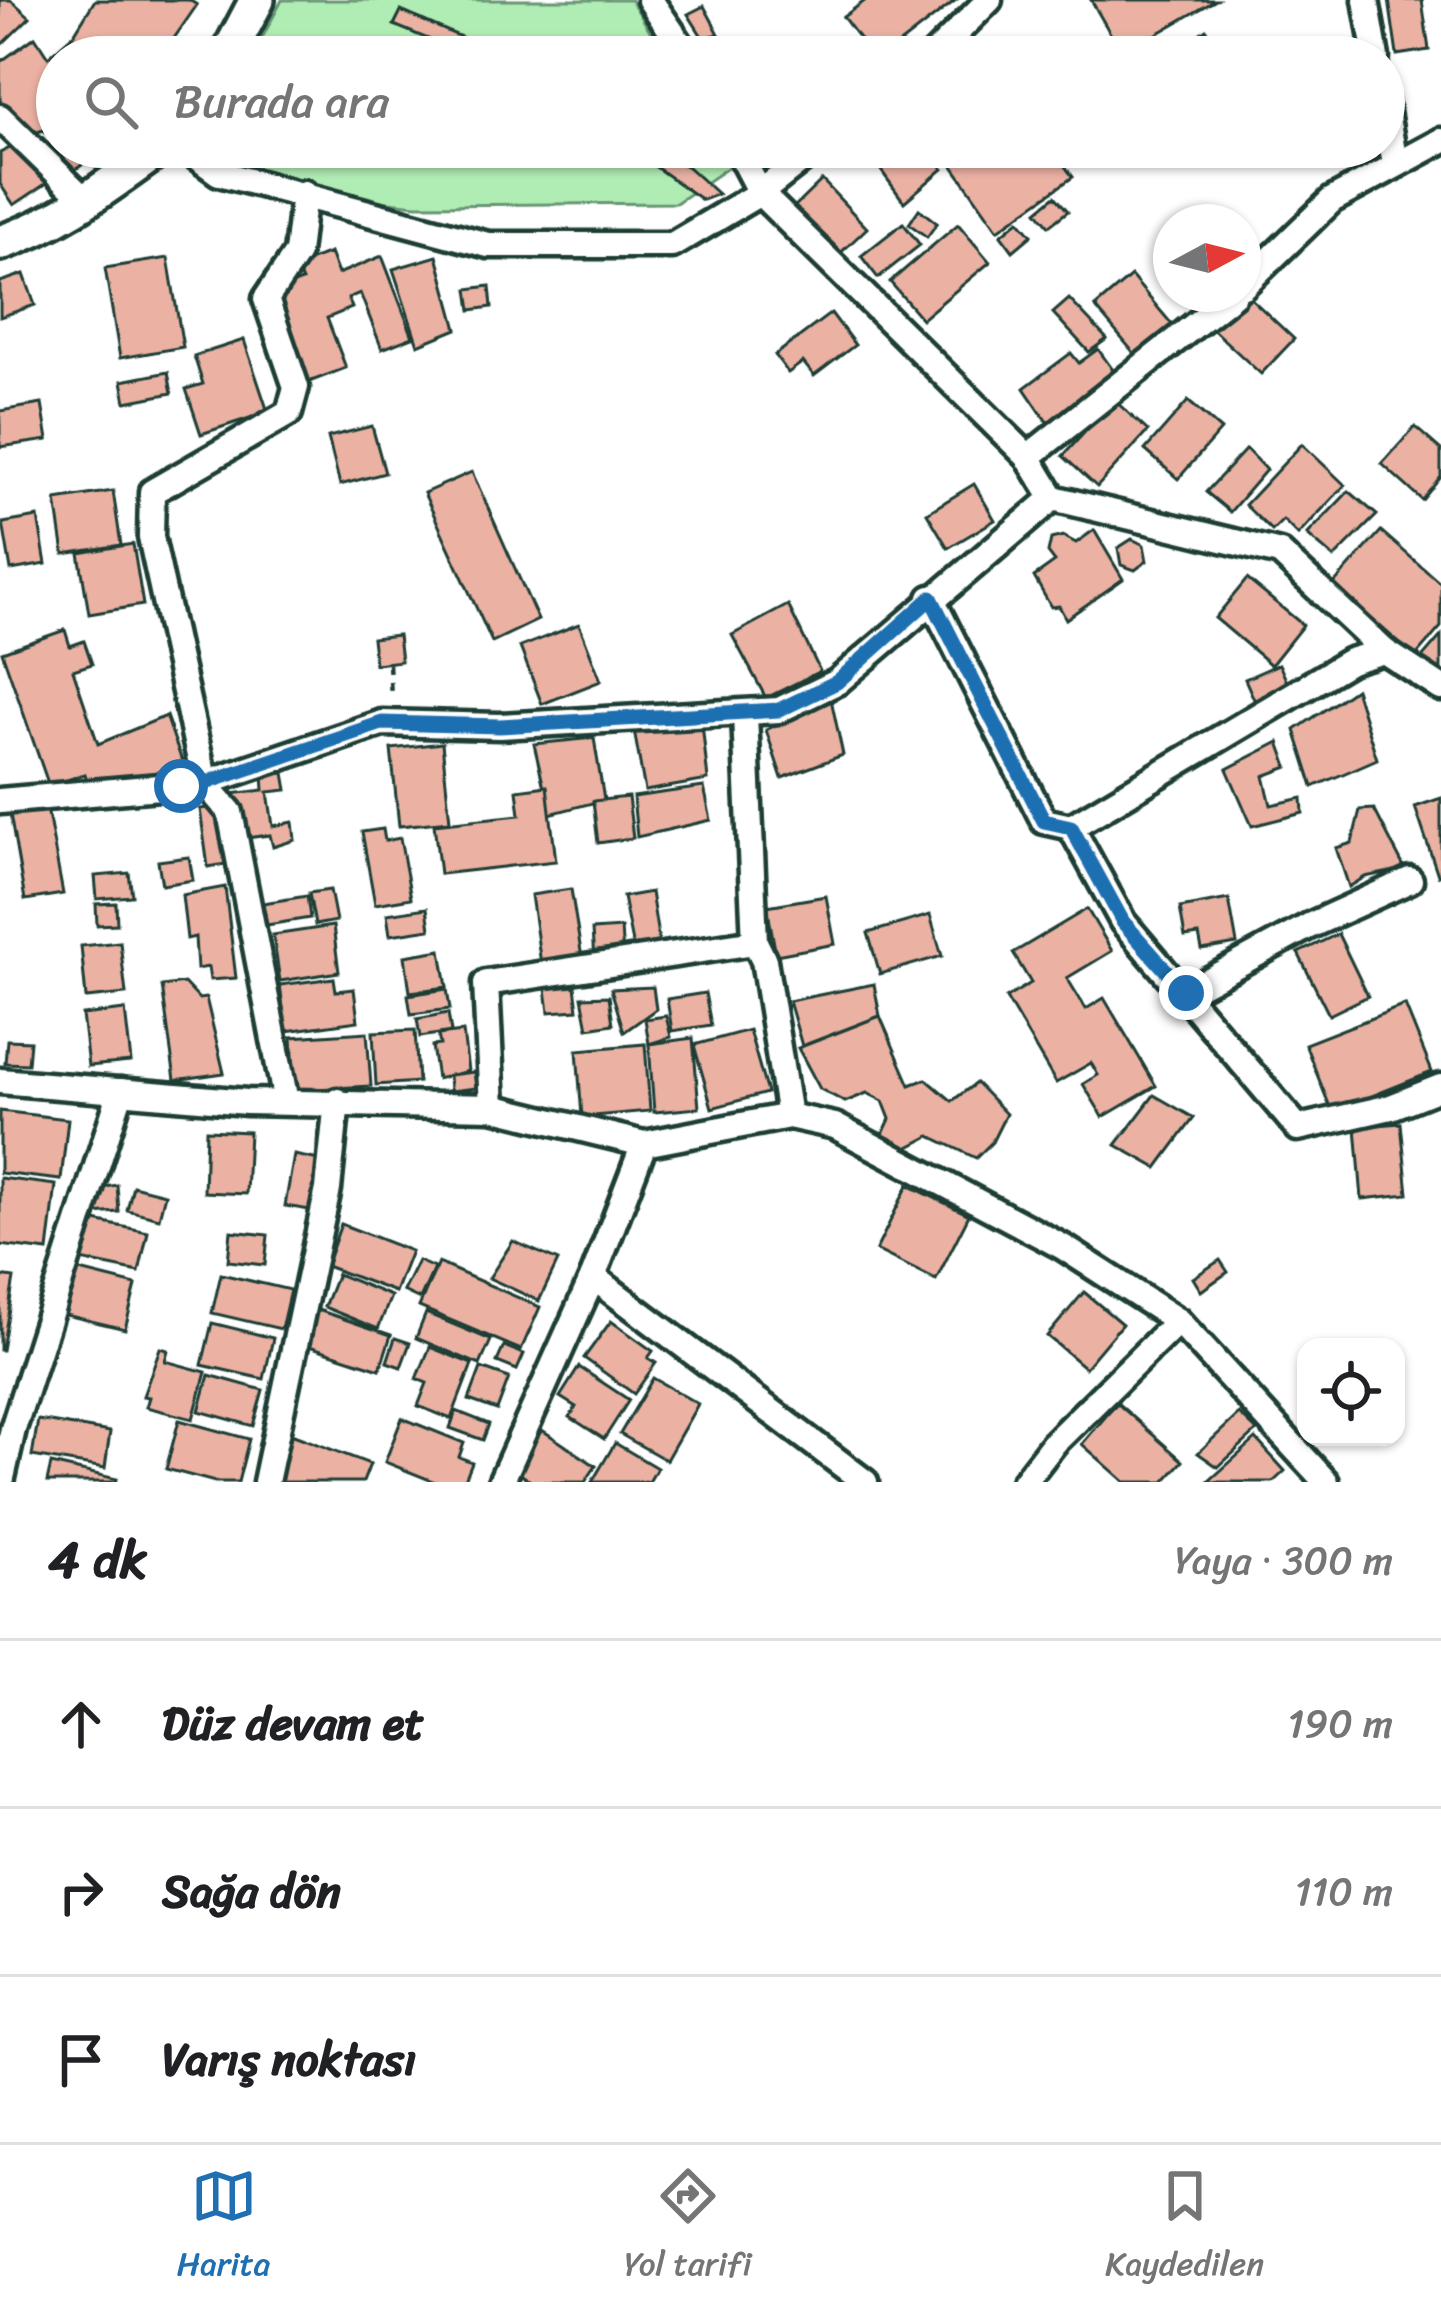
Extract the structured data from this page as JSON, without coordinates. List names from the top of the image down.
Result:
{
  "north": "right",
  "page": {
    "search": "Burada ara",
    "heading": ["4 dk", "Yaya · 300 m"],
    "list": [
      ["Düz devam et", "190 m"],
      ["Sağa dön", "110 m"],
      "Varış noktası"
    ],
    "nav": ["Harita", "Yol tarifi", "Kaydedilen"]
  }
}
